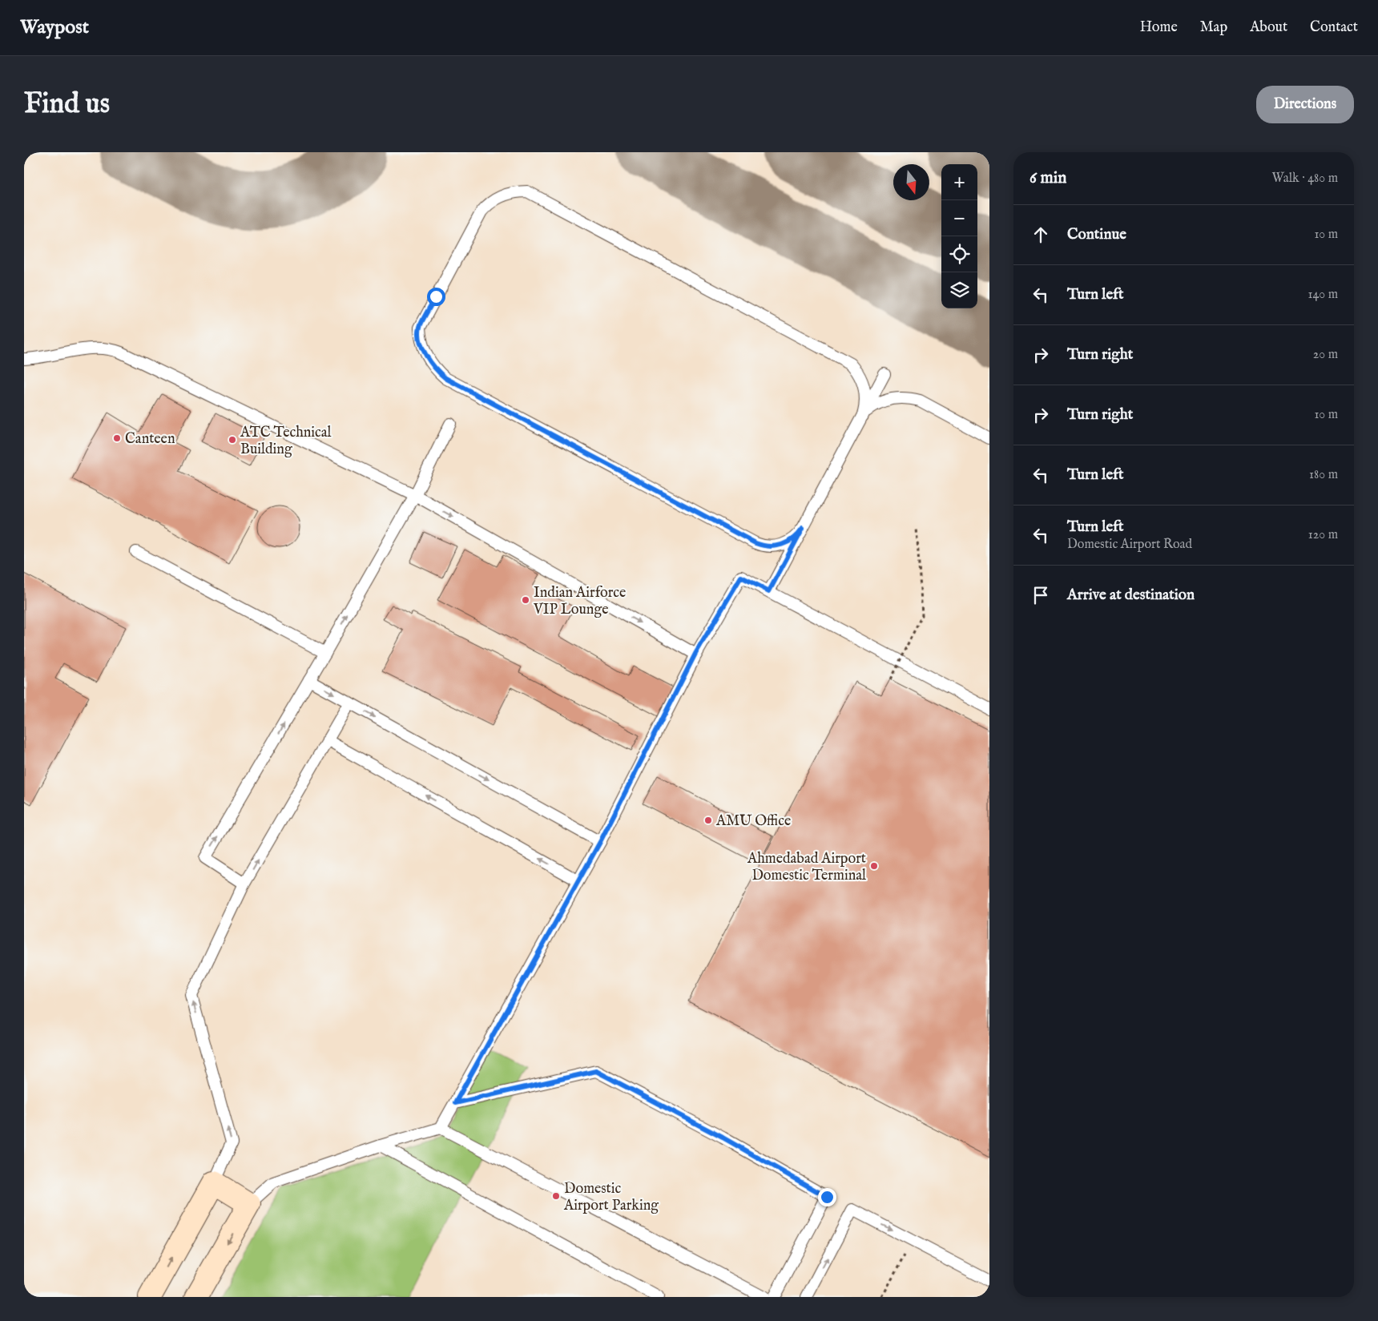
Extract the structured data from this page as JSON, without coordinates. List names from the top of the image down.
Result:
{
  "places": [
    "Canteen",
    "ATC Technical Building",
    "Indian Airforce VIP Lounge",
    "AMU Office",
    "Ahmedabad Airport Domestic Terminal",
    "Domestic Airport Parking"
  ],
  "north": "bottom",
  "page": {
    "header": "Waypost",
    "nav": [
      "Home",
      "Map",
      "About",
      "Contact"
    ],
    "buttons": "Directions",
    "title": "Find us",
    "heading": ["6 min", "Walk · 480 m"],
    "map_buttons": ["+", "−"],
    "list": [
      ["Continue", "10 m"],
      ["Turn left", "140 m"],
      ["Turn right", "20 m"],
      ["Turn right", "10 m"],
      ["Turn left", "180 m"],
      ["Turn left", "Domestic Airport Road", "120 m"],
      "Arrive at destination"
    ]
  }
}
